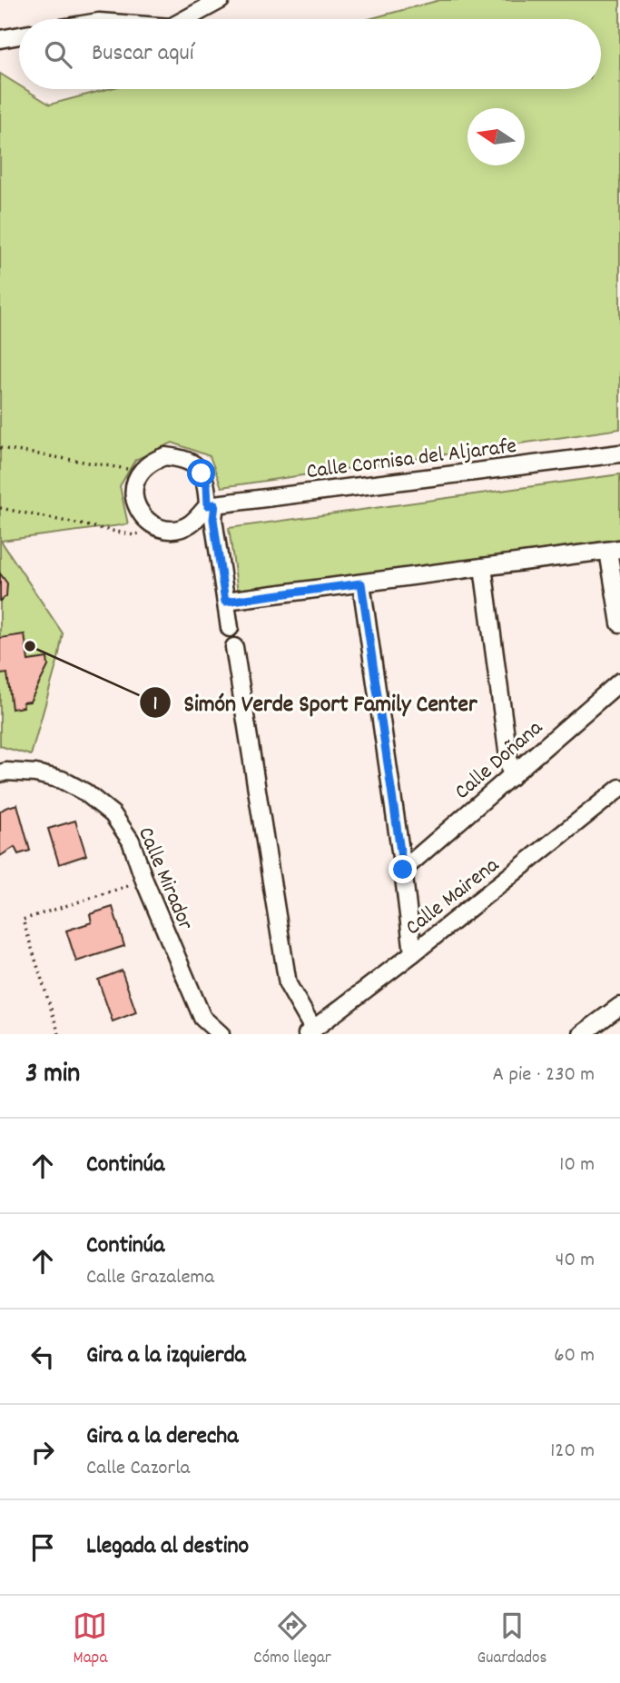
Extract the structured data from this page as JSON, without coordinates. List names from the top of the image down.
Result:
{
  "streets": {
    "street": [
      "Calle Cornisa del Aljarafe",
      "Calle Doñana",
      "Calle Mirador",
      "Calle Mairena"
    ]
  },
  "places": ["Simón Verde Sport Family Center"],
  "north": "left",
  "page": {
    "search": "Buscar aquí",
    "heading": ["3 min", "A pie · 230 m"],
    "list": [
      ["Continúa", "10 m"],
      ["Continúa", "Calle Grazalema", "40 m"],
      ["Gira a la izquierda", "60 m"],
      ["Gira a la derecha", "Calle Cazorla", "120 m"],
      "Llegada al destino"
    ],
    "nav": ["Mapa", "Cómo llegar", "Guardados"]
  }
}
